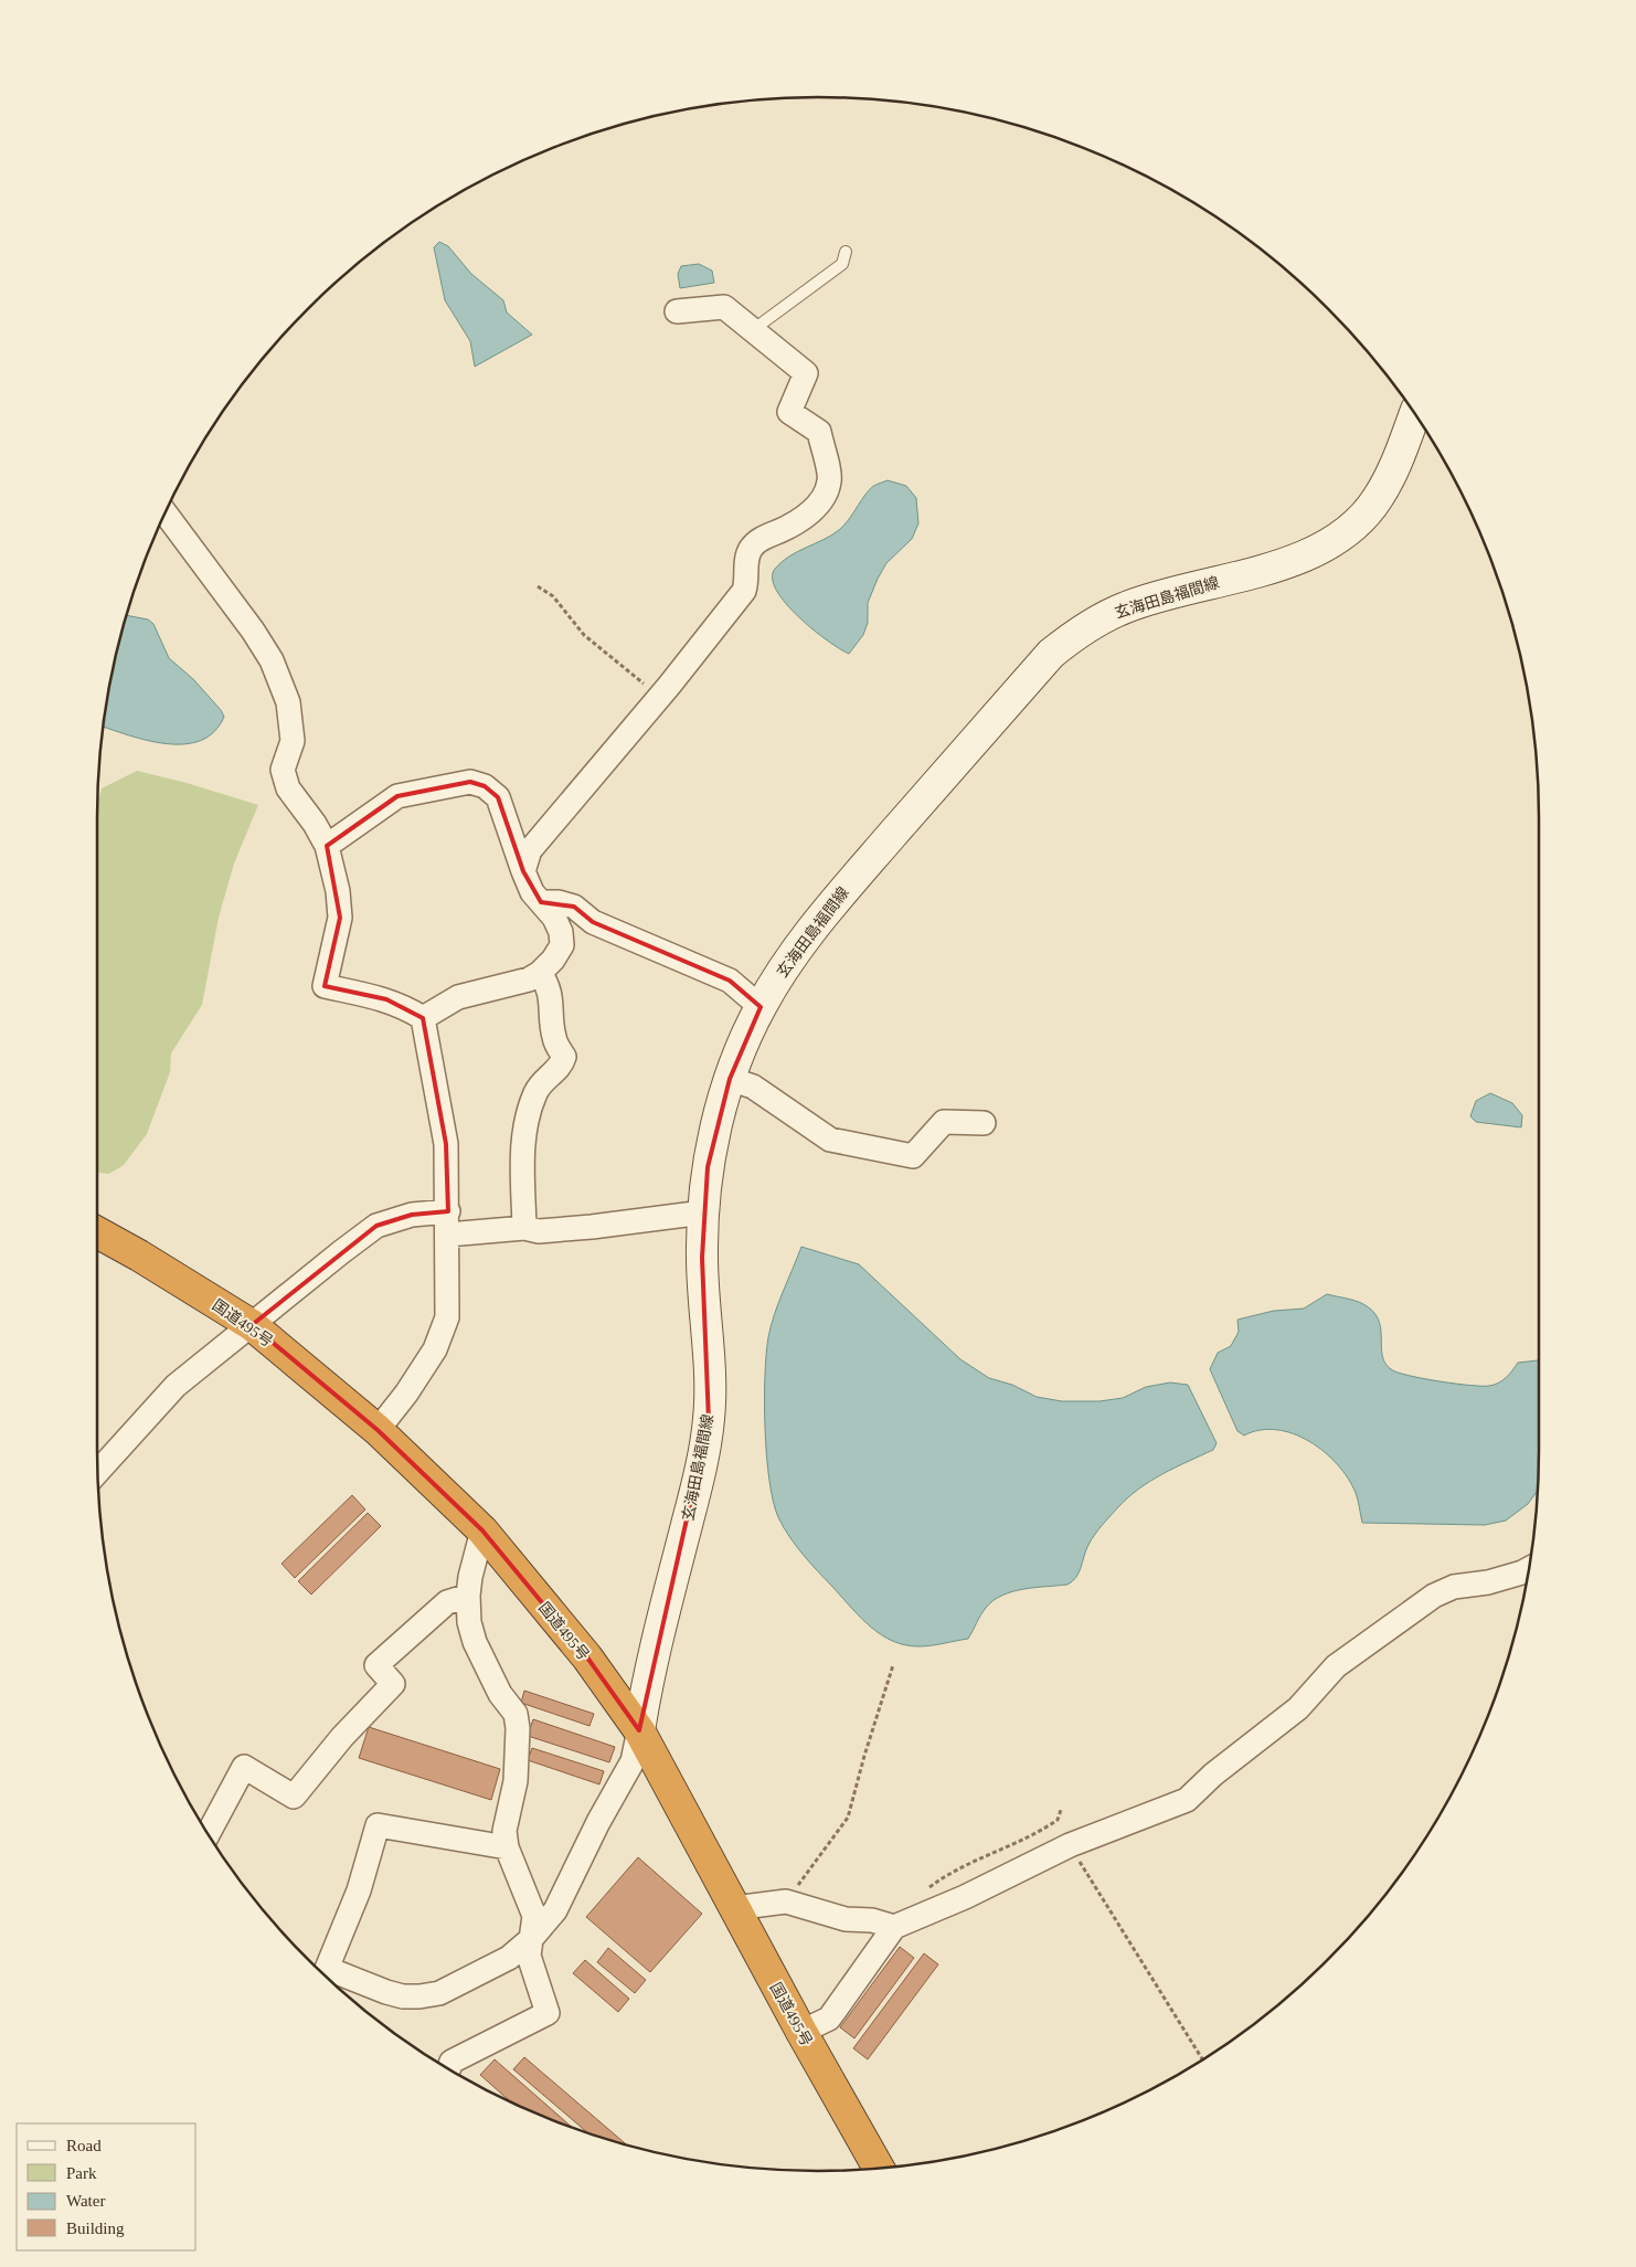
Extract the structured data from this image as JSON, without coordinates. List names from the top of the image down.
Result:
{
  "streets": {
    "highway": ["国道495号"],
    "main road": ["玄海田島福間線"]
  },
  "crossings": [
    ["玄海田島福間線", "国道495号"]
  ],
  "legend": [
    "Road",
    "Park",
    "Water",
    "Building"
  ]
}
